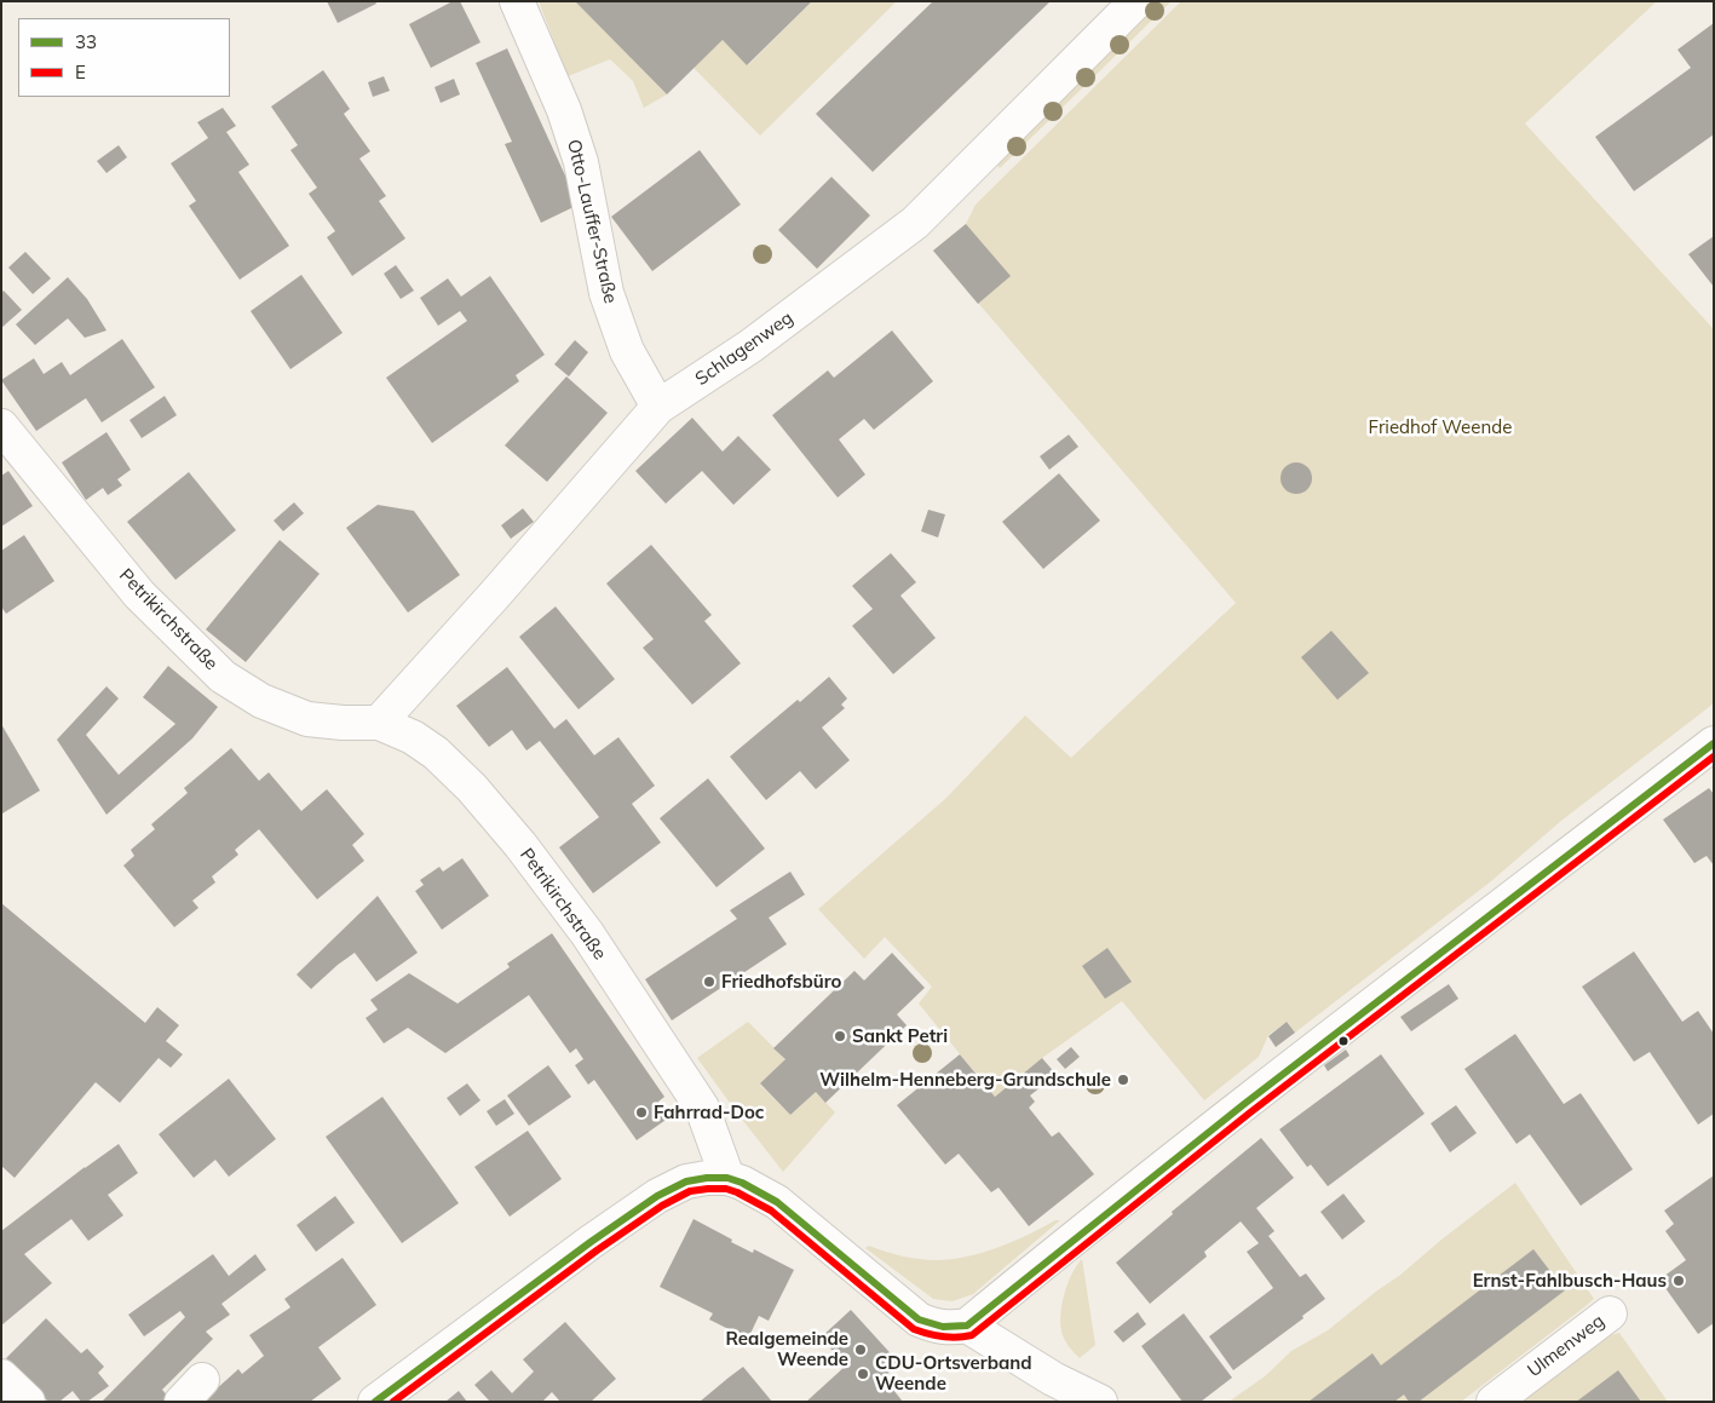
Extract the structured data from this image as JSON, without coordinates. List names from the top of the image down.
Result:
{
  "streets": {
    "street": [
      "Otto-Lauffer-Straße",
      "Schlagenweg",
      "Petrikirchstraße",
      "Ulmenweg"
    ]
  },
  "crossings": [
    ["Otto-Lauffer-Straße", "Schlagenweg"],
    ["Schlagenweg", "Petrikirchstraße"]
  ],
  "parks": ["Friedhof Weende"],
  "places": [
    "Friedhofsbüro",
    "Sankt Petri",
    "Wilhelm-Henneberg-Grundschule",
    "Fahrrad-Doc",
    "Ernst-Fahlbusch-Haus",
    "Realgemeinde Weende",
    "CDU-Ortsverband Weende"
  ],
  "lines": ["transit line 33", "transit line E"],
  "legend": ["33", "E"]
}
